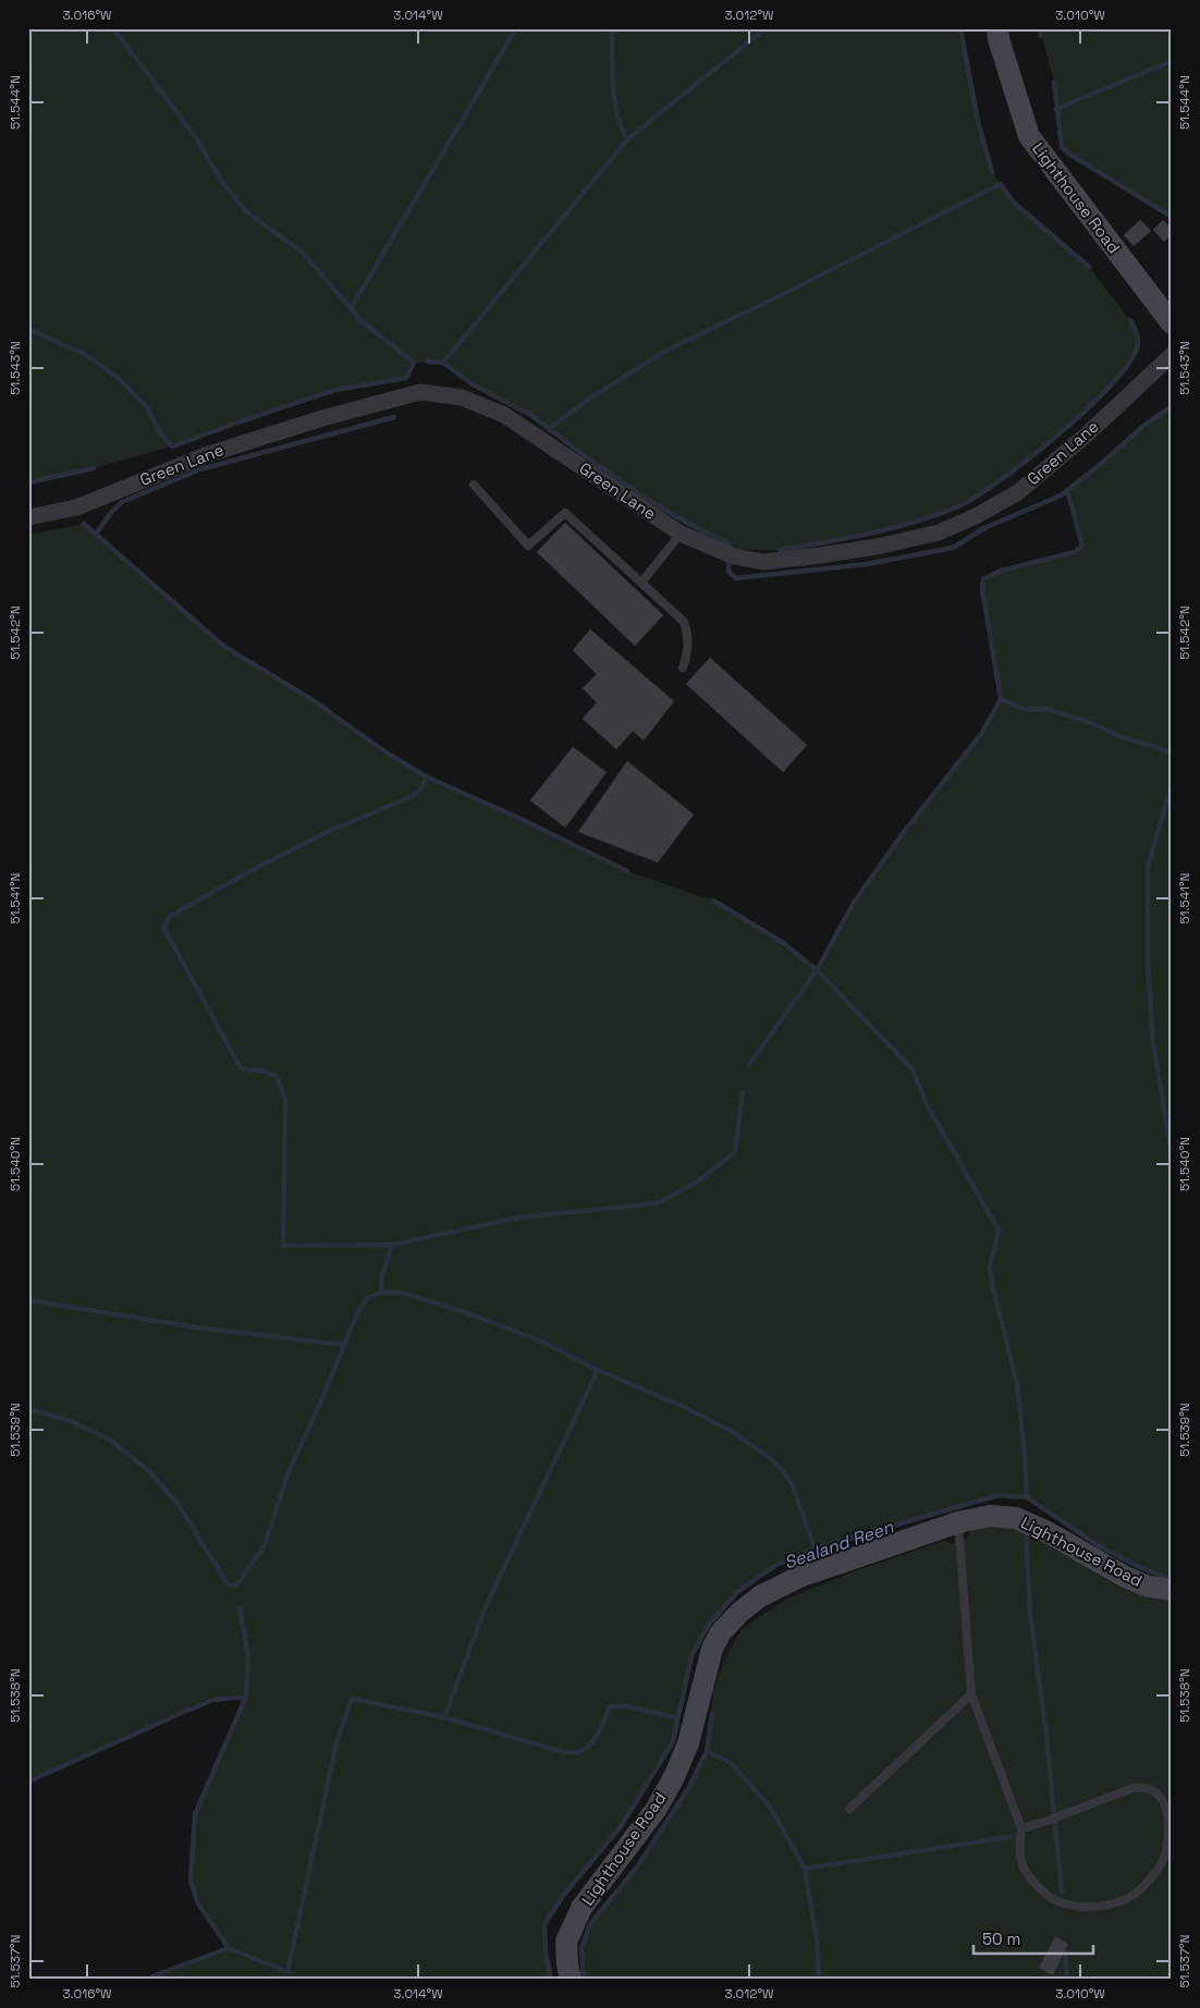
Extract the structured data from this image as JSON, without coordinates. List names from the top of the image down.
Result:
{
  "streets": {
    "main road": ["Lighthouse Road"],
    "street": ["Green Lane"]
  },
  "water": ["Sealand Reen"],
  "scale_bar": "50 m",
  "coordinates": [
    "3.016°W",
    "3.014°W",
    "3.012°W",
    "3.010°W",
    "51.544°N",
    "51.543°N",
    "51.542°N",
    "51.541°N",
    "51.540°N",
    "51.539°N",
    "51.538°N",
    "51.537°N"
  ]
}
